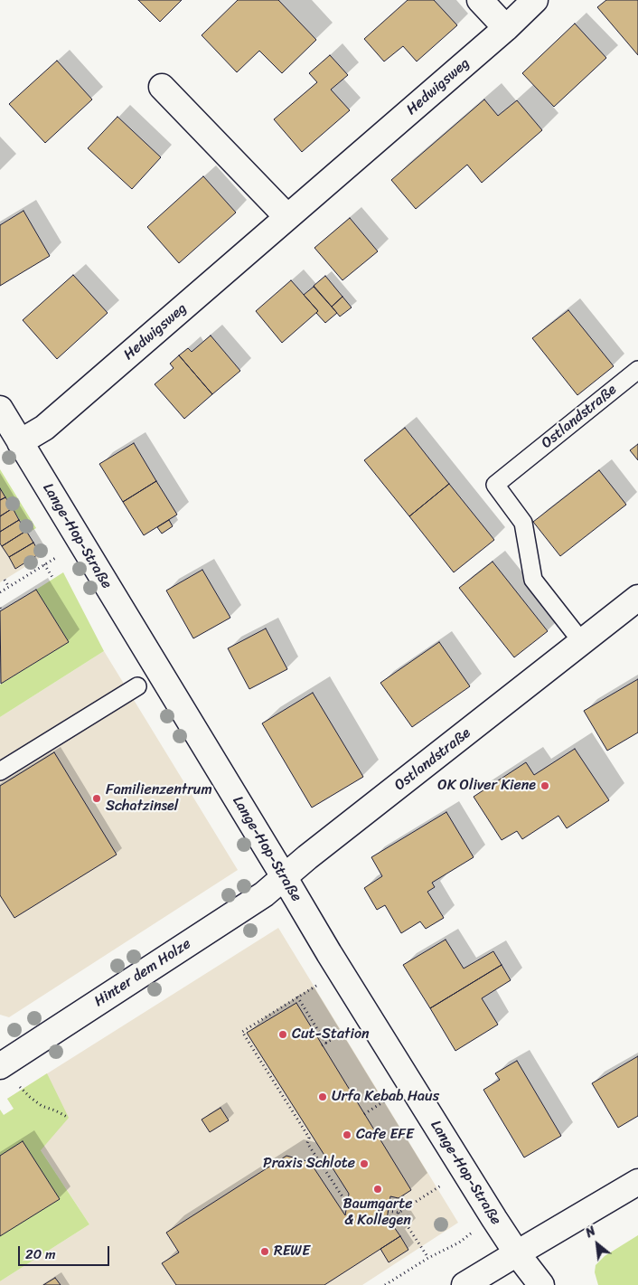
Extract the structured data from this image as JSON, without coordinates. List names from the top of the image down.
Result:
{
  "streets": {
    "street": [
      "Hedwigsweg",
      "Ostlandstraße",
      "Lange-Hop-Straße",
      "Hinter dem Holze"
    ]
  },
  "crossings": [
    ["Hedwigsweg", "Lange-Hop-Straße"],
    ["Ostlandstraße", "Lange-Hop-Straße"],
    ["Ostlandstraße", "Hinter dem Holze"],
    ["Lange-Hop-Straße", "Hinter dem Holze"]
  ],
  "places": [
    "OK Oliver Kiene",
    "Familienzentrum Schatzinsel",
    "Cut-Station",
    "Urfa Kebab Haus",
    "Cafe EFE",
    "Praxis Schlote",
    "Baumgarte & Kollegen",
    "REWE"
  ],
  "scale_bar": "20 m",
  "north": "top left"
}
